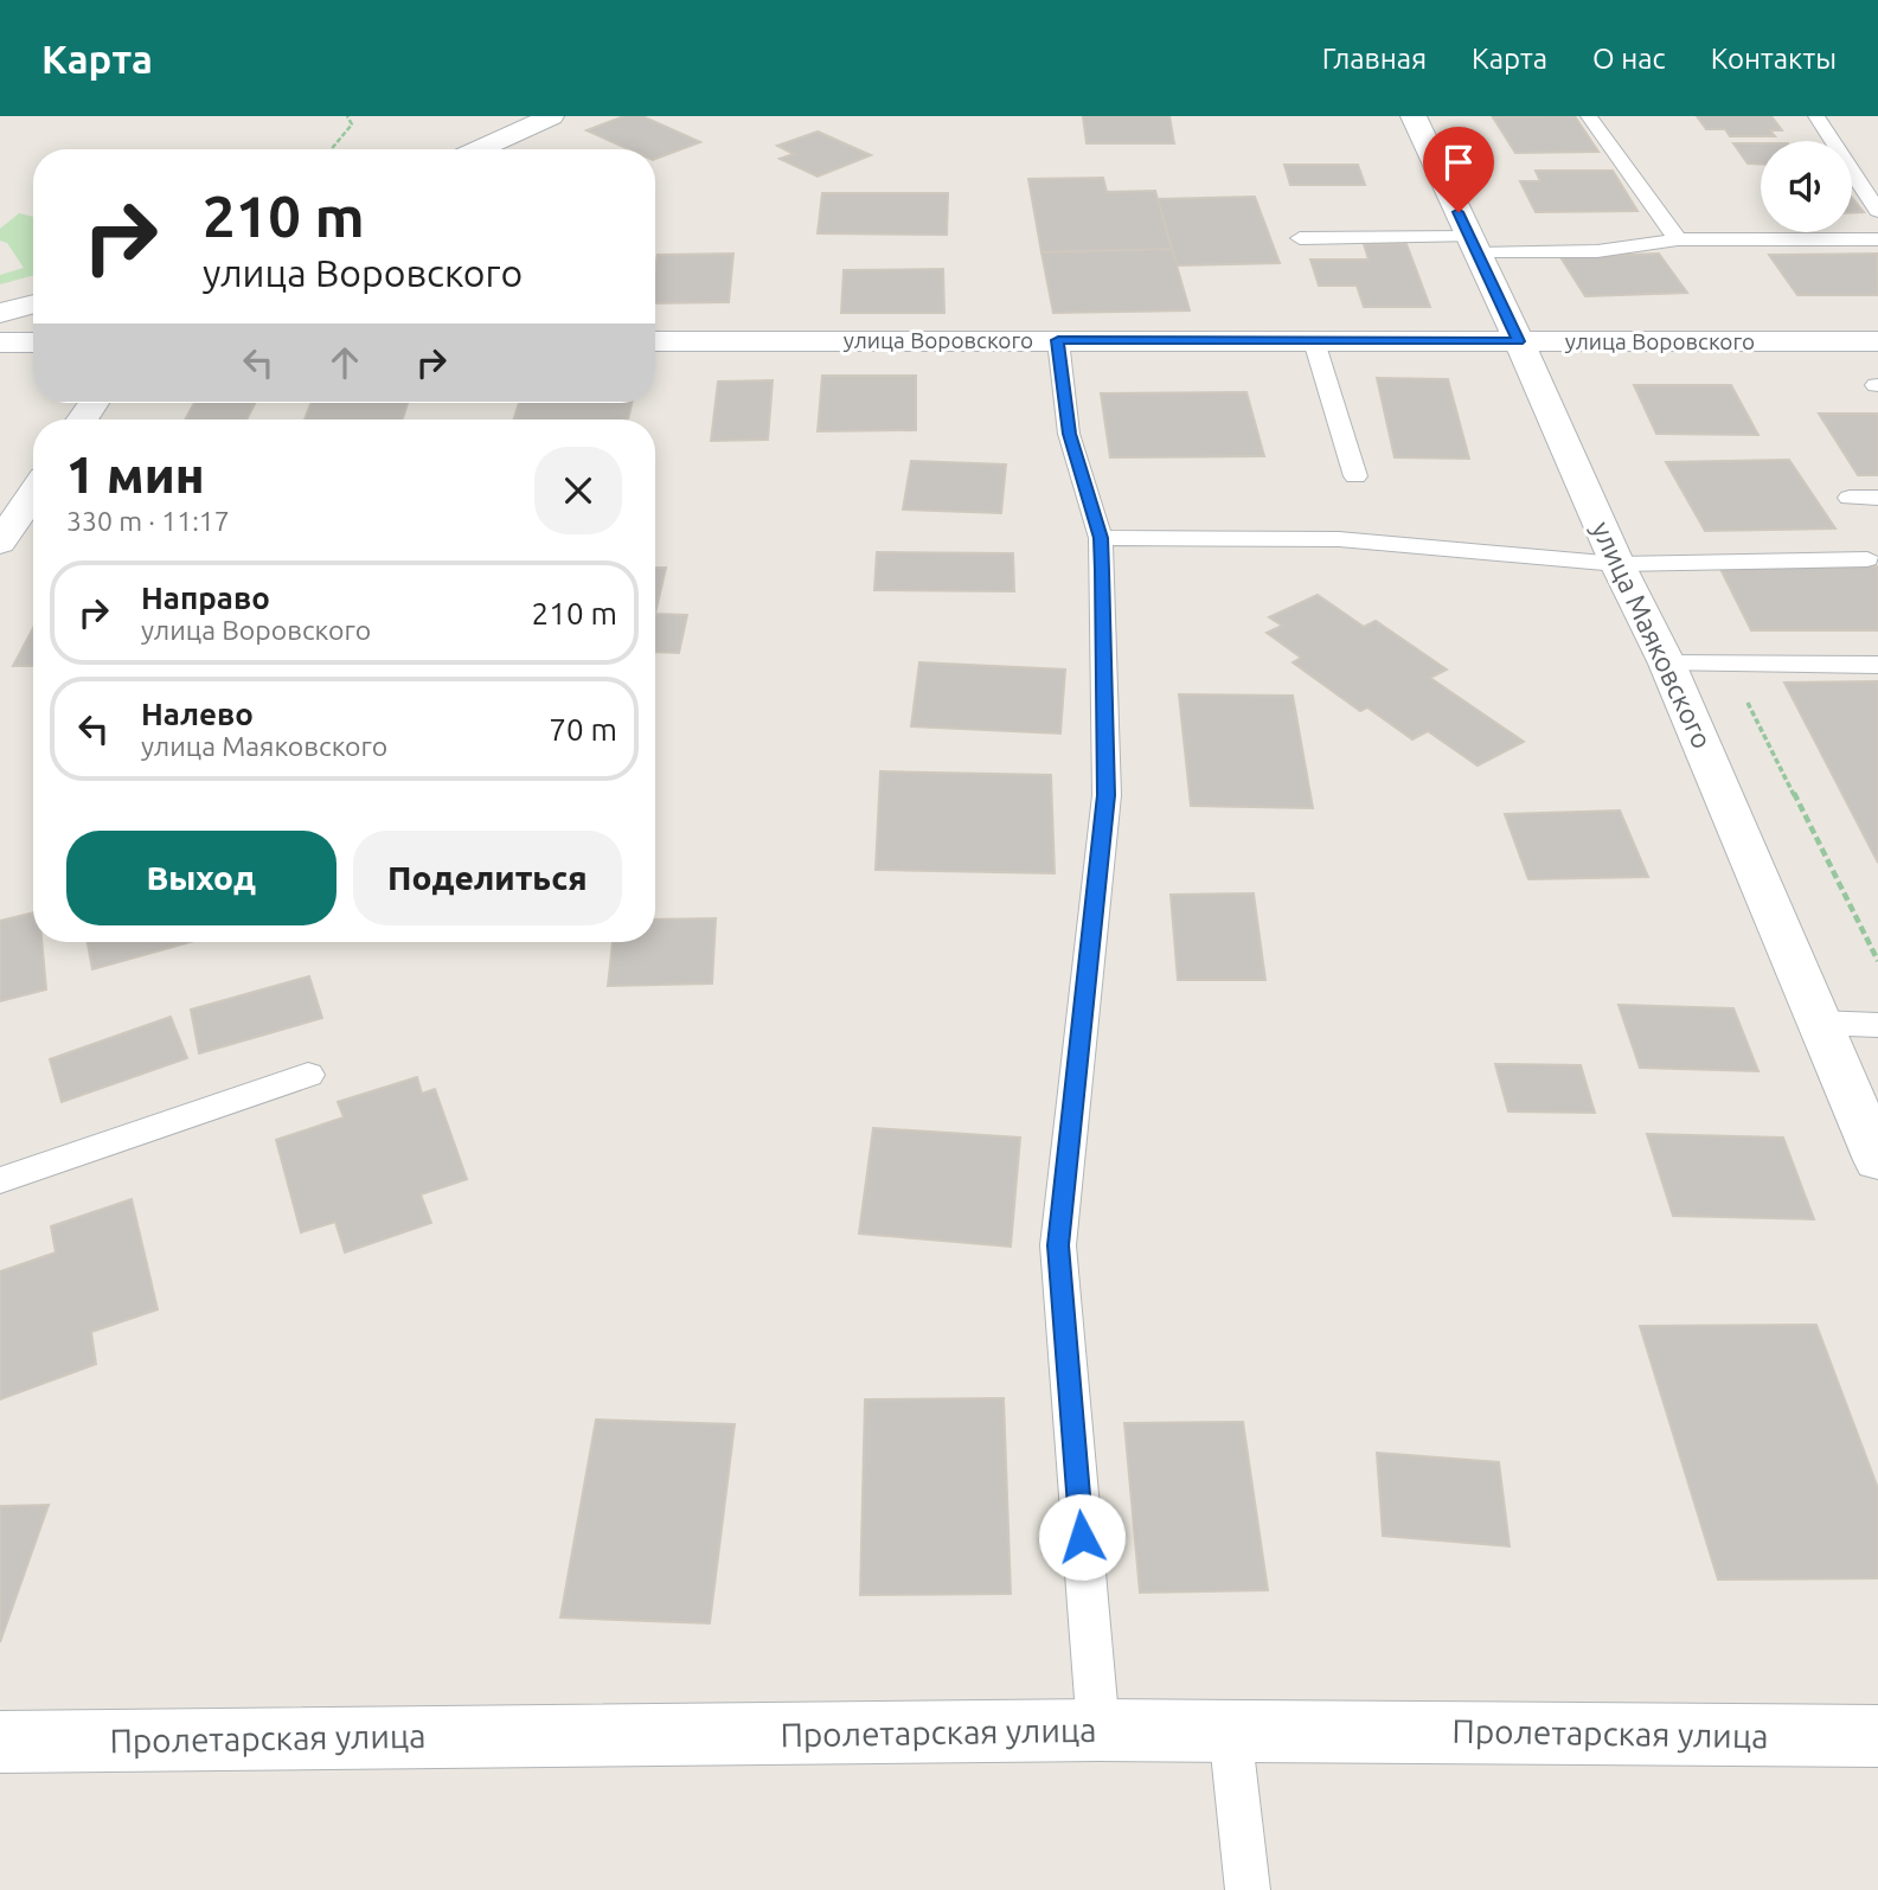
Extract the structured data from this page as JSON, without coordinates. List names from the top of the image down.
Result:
{
  "streets": {
    "street": ["улица Воровского", "улица Маяковского", "Пролетарская улица"]
  },
  "crossings": [
    ["улица Воровского", "улица Маяковского"]
  ],
  "page": {
    "header": "Карта",
    "nav": [
      "Главная",
      "Карта",
      "О нас",
      "Контакты"
    ],
    "turn": ["210 m", "улица Воровского"],
    "heading": ["1 мин", "330 m · 11:17"],
    "list": [
      {
        "name": "Направо",
        "note": "улица Воровского",
        "value": "210 m"
      },
      {
        "name": "Налево",
        "note": "улица Маяковского",
        "value": "70 m"
      }
    ],
    "buttons": ["Выход", "Поделиться"]
  }
}
